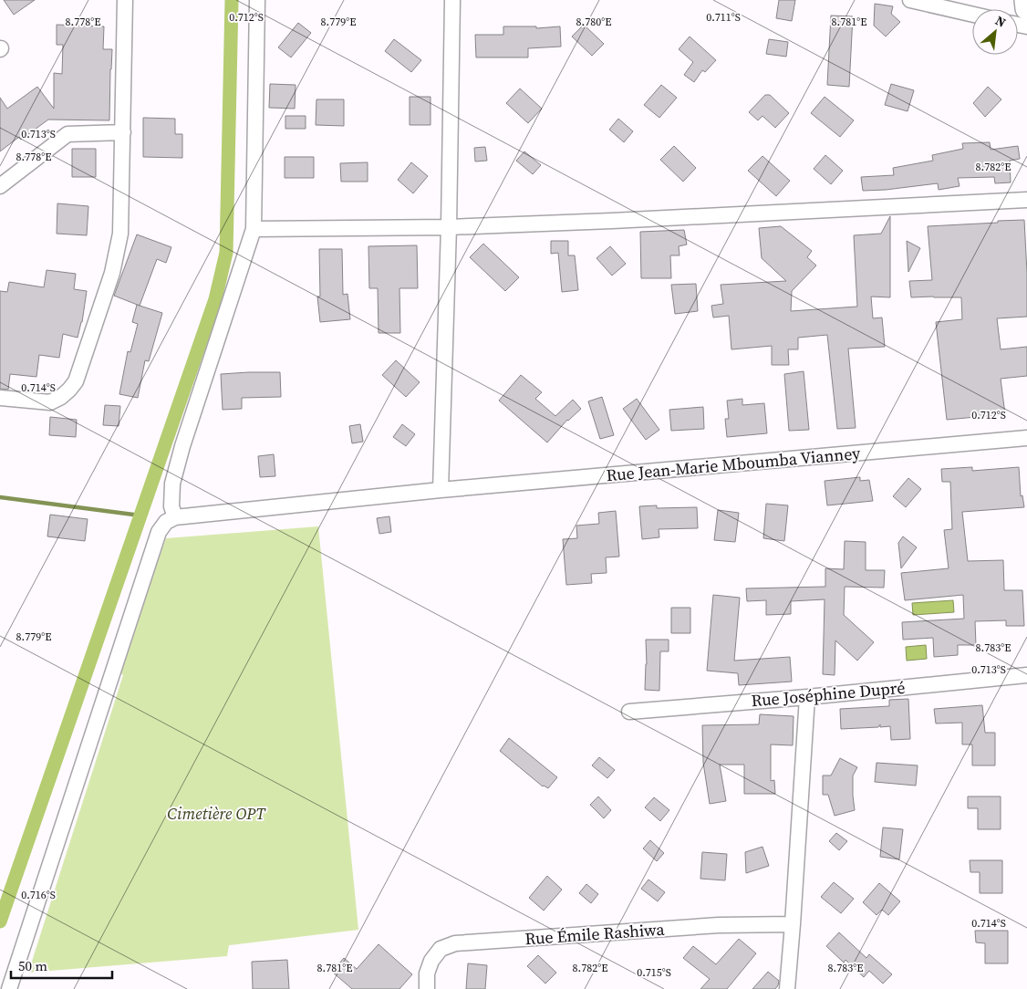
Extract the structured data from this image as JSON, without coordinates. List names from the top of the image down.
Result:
{
  "streets": {
    "street": ["Rue Jean-Marie Mboumba Vianney", "Rue Joséphine Dupré", "Rue Émile Rashiwa"]
  },
  "parks": ["Cimetière OPT"],
  "scale_bar": "50 m",
  "north": "top right",
  "coordinates": [
    "0.712°S",
    "0.711°S",
    "8.778°E",
    "8.779°E",
    "8.780°E",
    "8.781°E",
    "0.713°S",
    "8.782°E",
    "0.714°S",
    "8.783°E",
    "0.716°S",
    "0.715°S"
  ]
}
